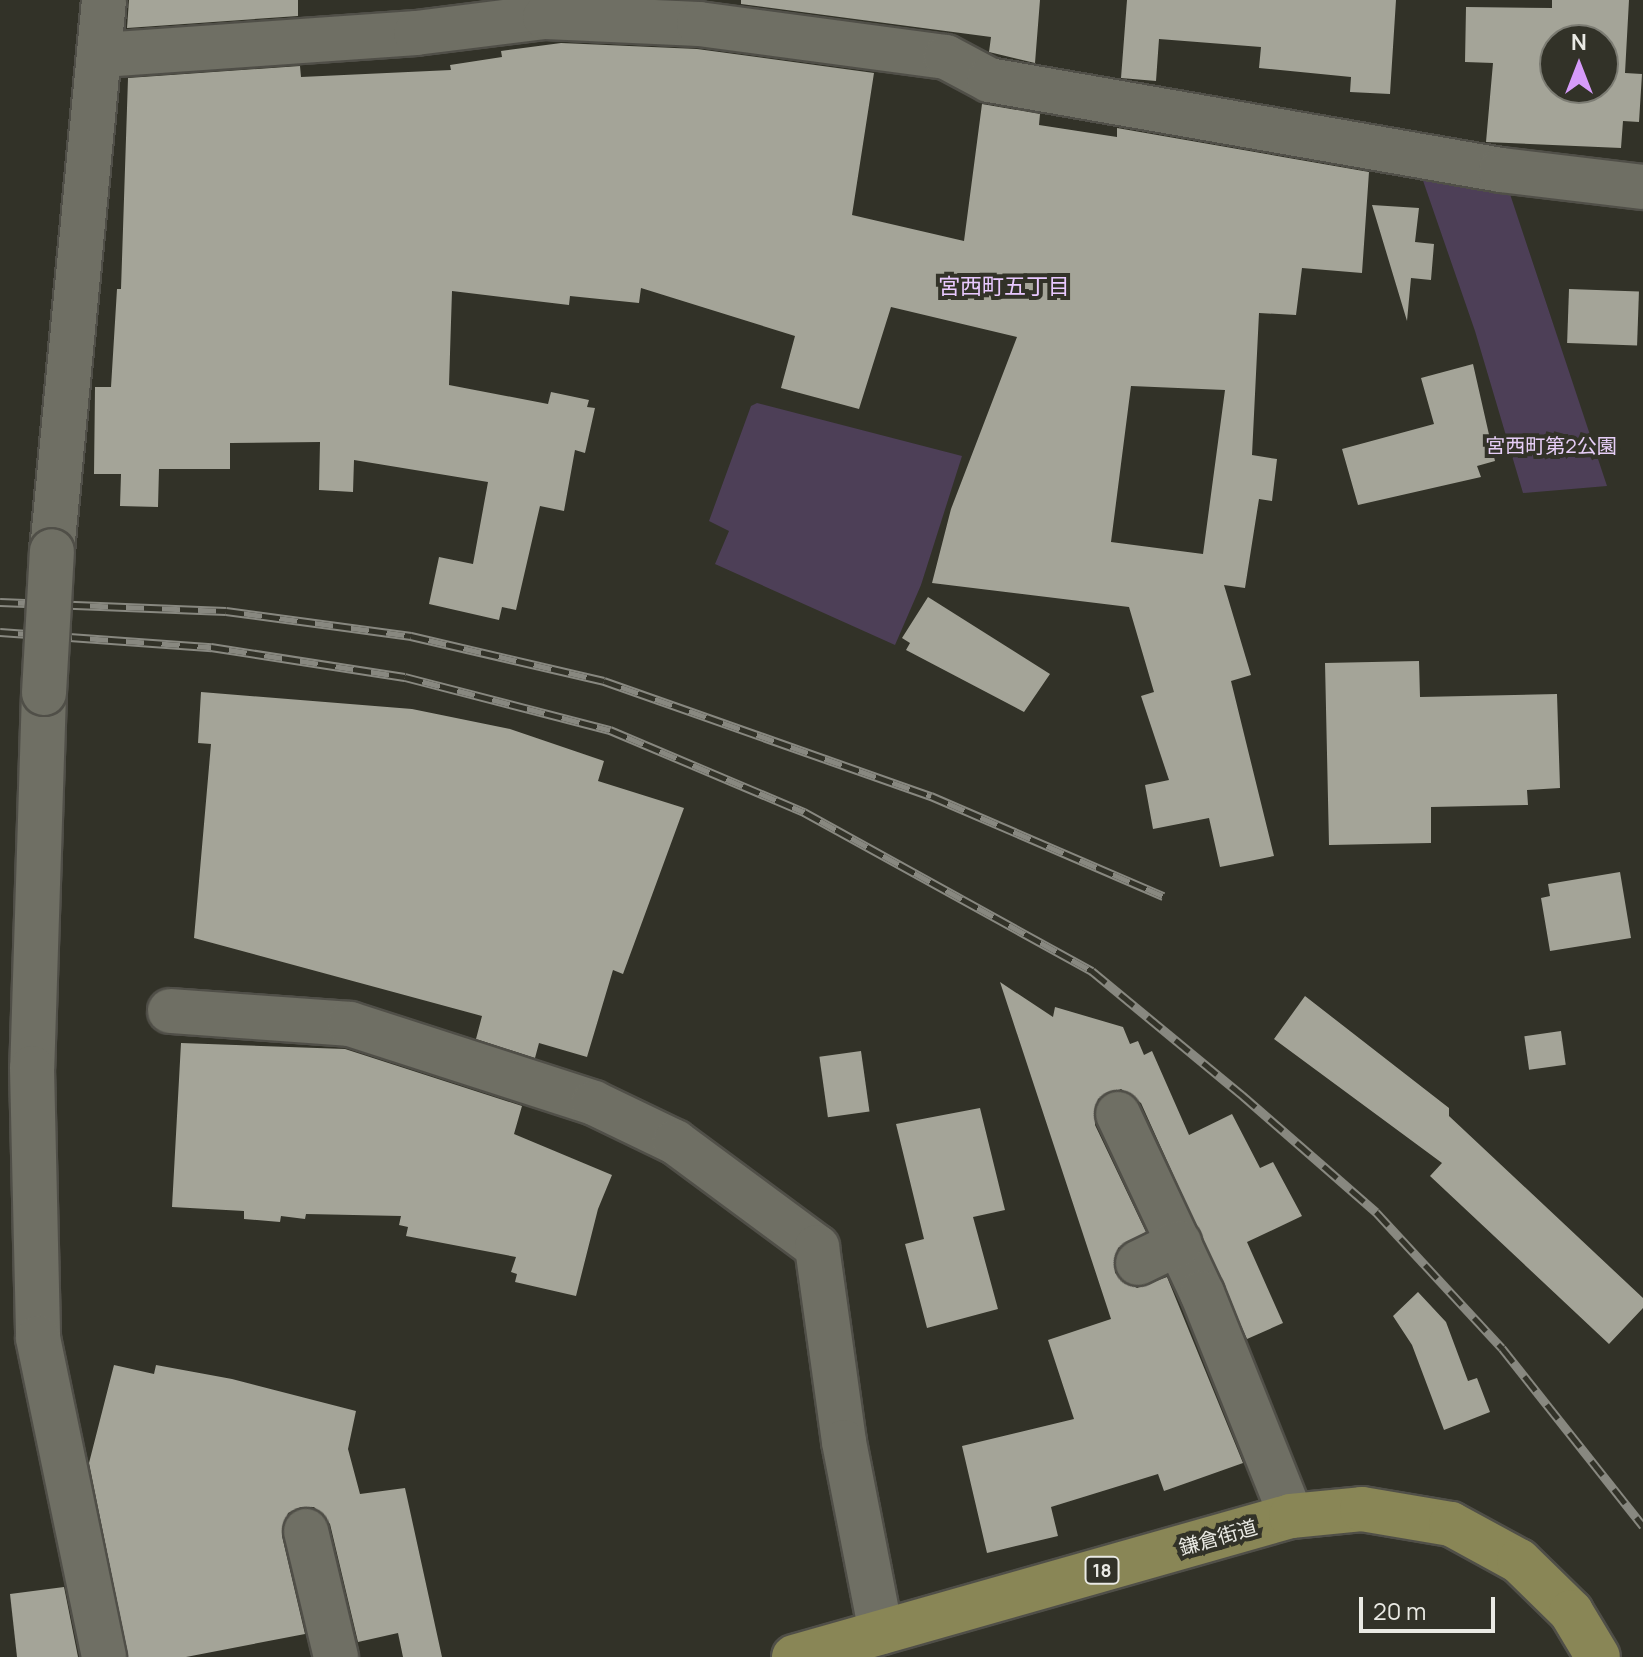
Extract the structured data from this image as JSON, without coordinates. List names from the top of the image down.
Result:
{
  "streets": {
    "main road": ["鎌倉街道", "18"]
  },
  "districts": ["宮西町五丁目"],
  "parks": ["宮西町第2公園"],
  "scale_bar": "20 m",
  "north": "top"
}
